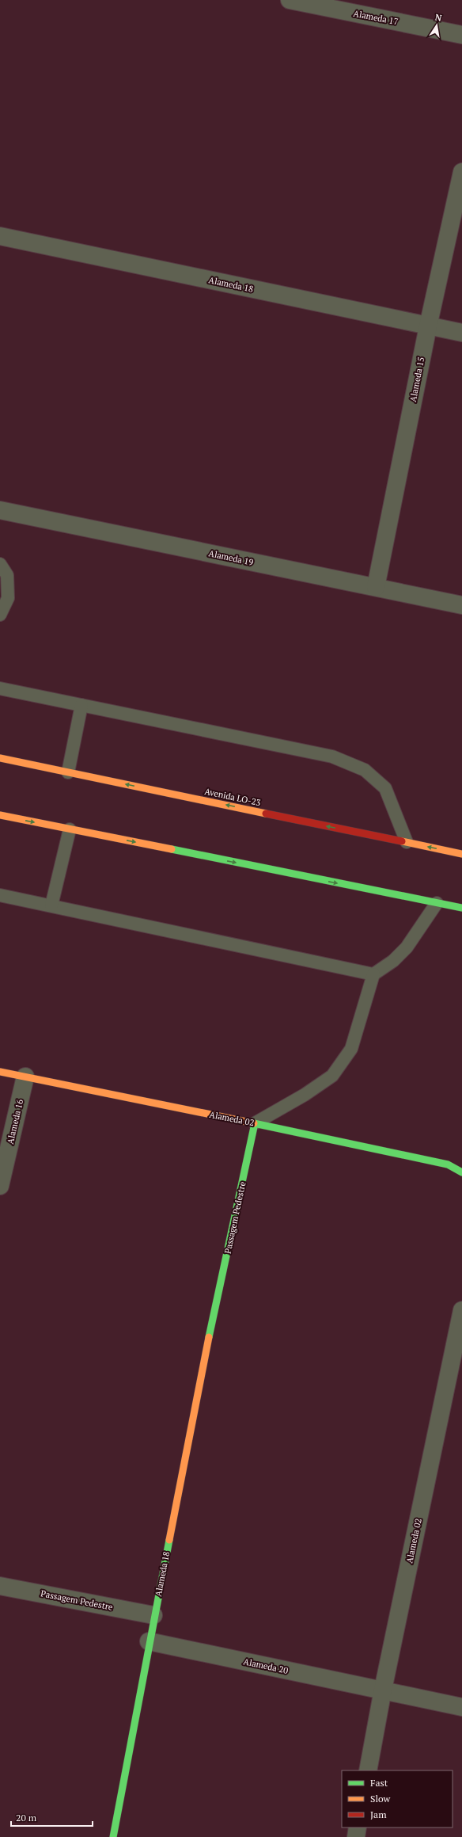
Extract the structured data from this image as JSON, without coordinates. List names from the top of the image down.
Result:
{
  "streets": {
    "street": [
      "Alameda 17",
      "Alameda 18",
      "Alameda 15",
      "Alameda 19",
      "Avenida LO-23",
      "Alameda 02",
      "Alameda 16",
      "Passagem Pedestre",
      "Alameda 20"
    ]
  },
  "crossings": [
    ["Alameda 18", "Alameda 15"],
    ["Alameda 18", "Passagem Pedestre"],
    ["Alameda 18", "Alameda 20"],
    ["Alameda 15", "Alameda 19"],
    ["Alameda 02", "Alameda 16"],
    ["Alameda 02", "Passagem Pedestre"],
    ["Alameda 02", "Alameda 20"]
  ],
  "legend": ["Fast", "Slow", "Jam"],
  "scale_bar": "20 m",
  "north": "top"
}
